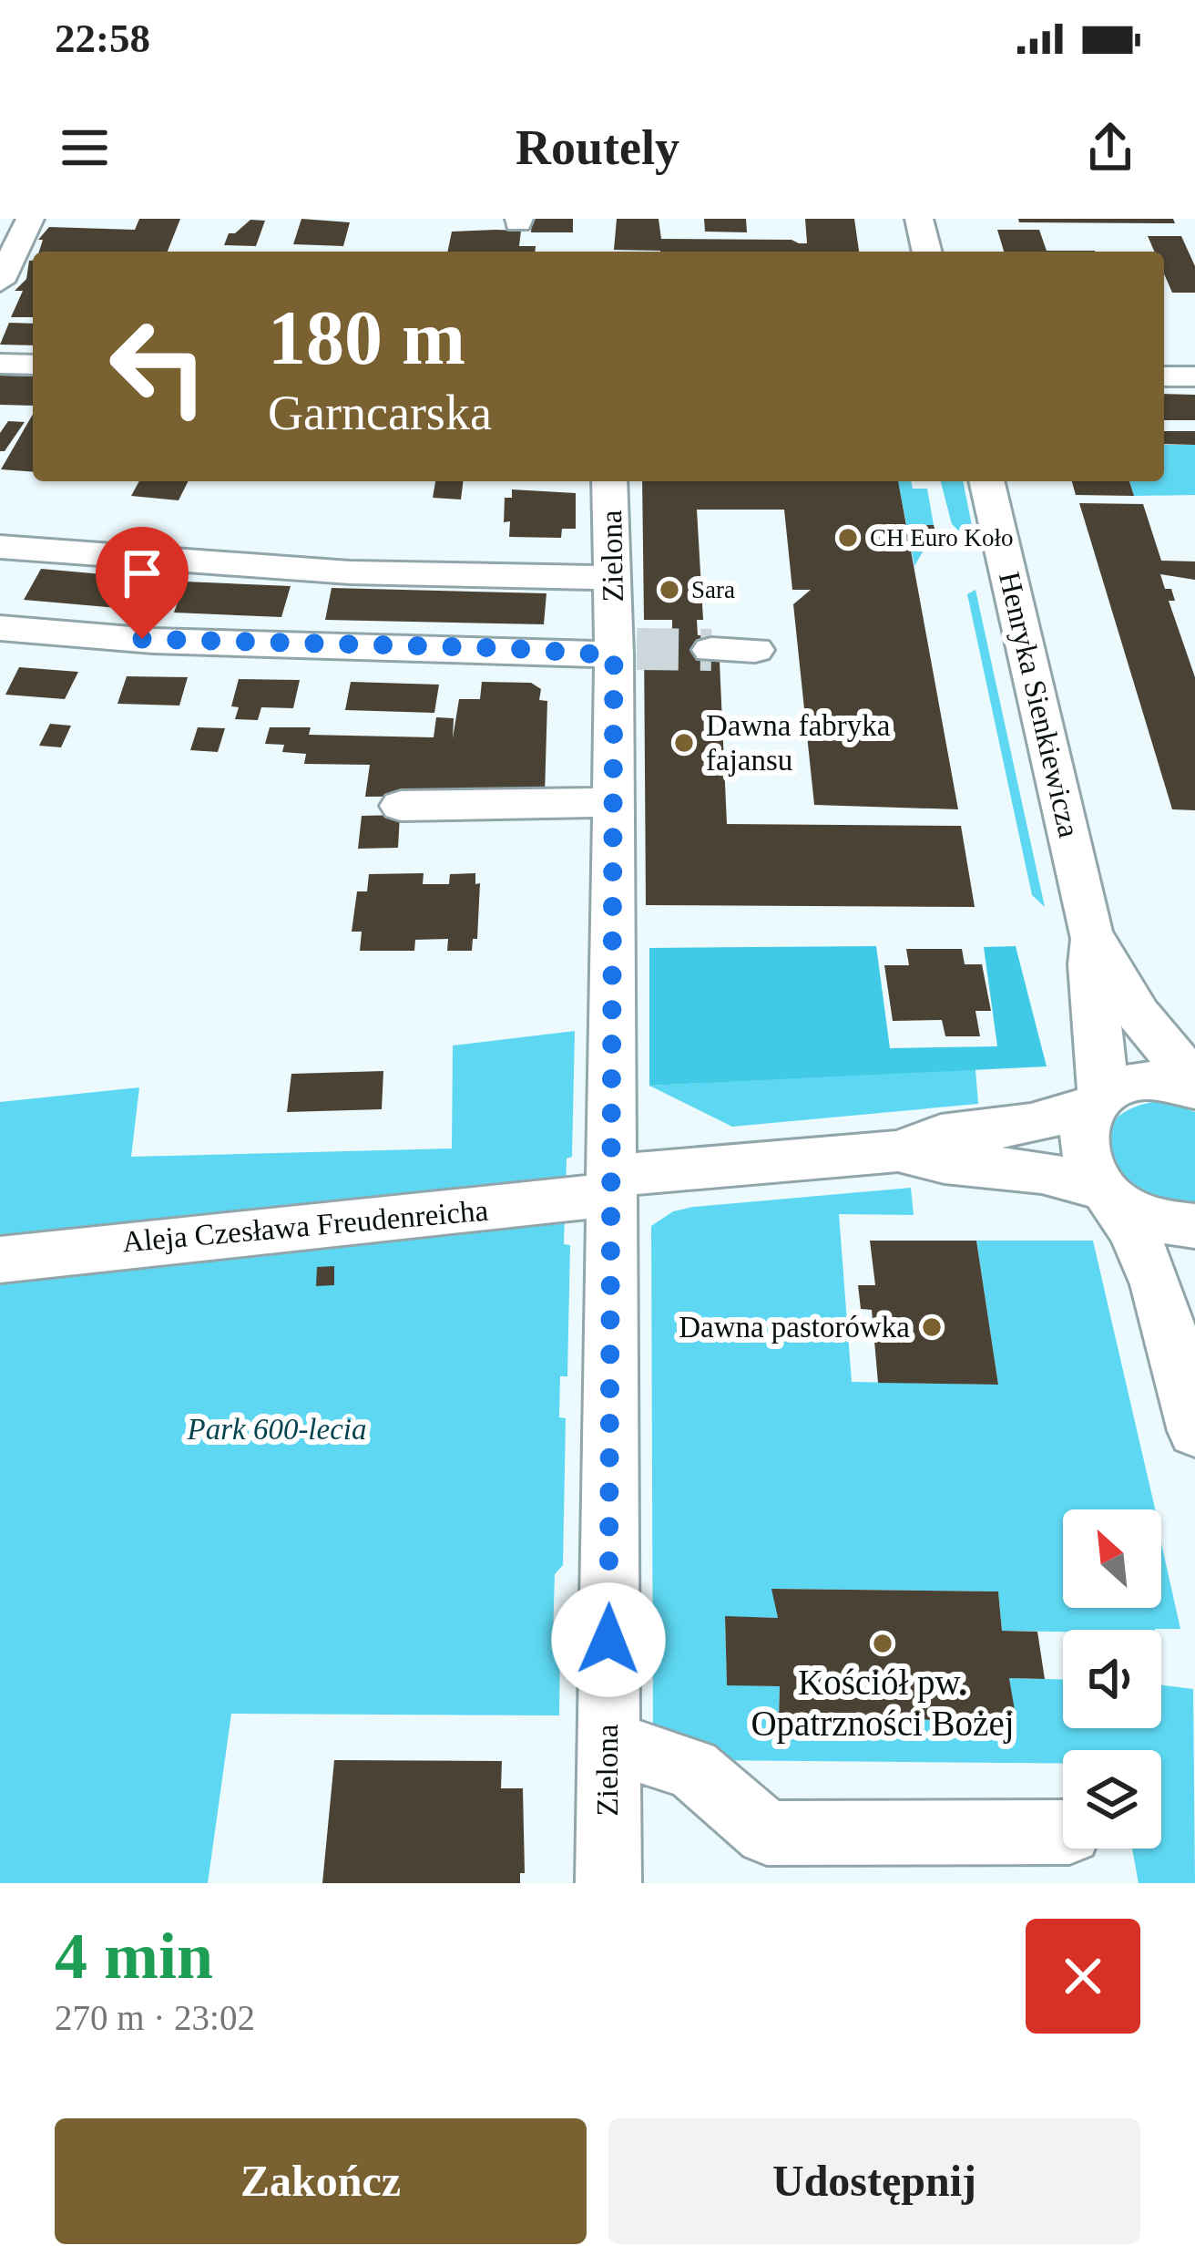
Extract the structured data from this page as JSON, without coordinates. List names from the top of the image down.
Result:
{
  "streets": {
    "street": ["Zielona", "Henryka Sienkiewicza", "Aleja Czesława Freudenreicha"]
  },
  "crossings": [
    ["Zielona", "Aleja Czesława Freudenreicha"]
  ],
  "parks": ["Park 600-lecia"],
  "places": [
    "CH Euro Koło",
    "Sara",
    "Dawna fabryka fajansu",
    "Dawna pastorówka",
    "Kościół pw. Opatrzności Bożej"
  ],
  "north": "top left",
  "page": {
    "status": "22:58",
    "header": "Routely",
    "turn": ["180 m", "Garncarska"],
    "heading": ["4 min", "270 m · 23:02"],
    "buttons": ["Zakończ", "Udostępnij"]
  }
}
